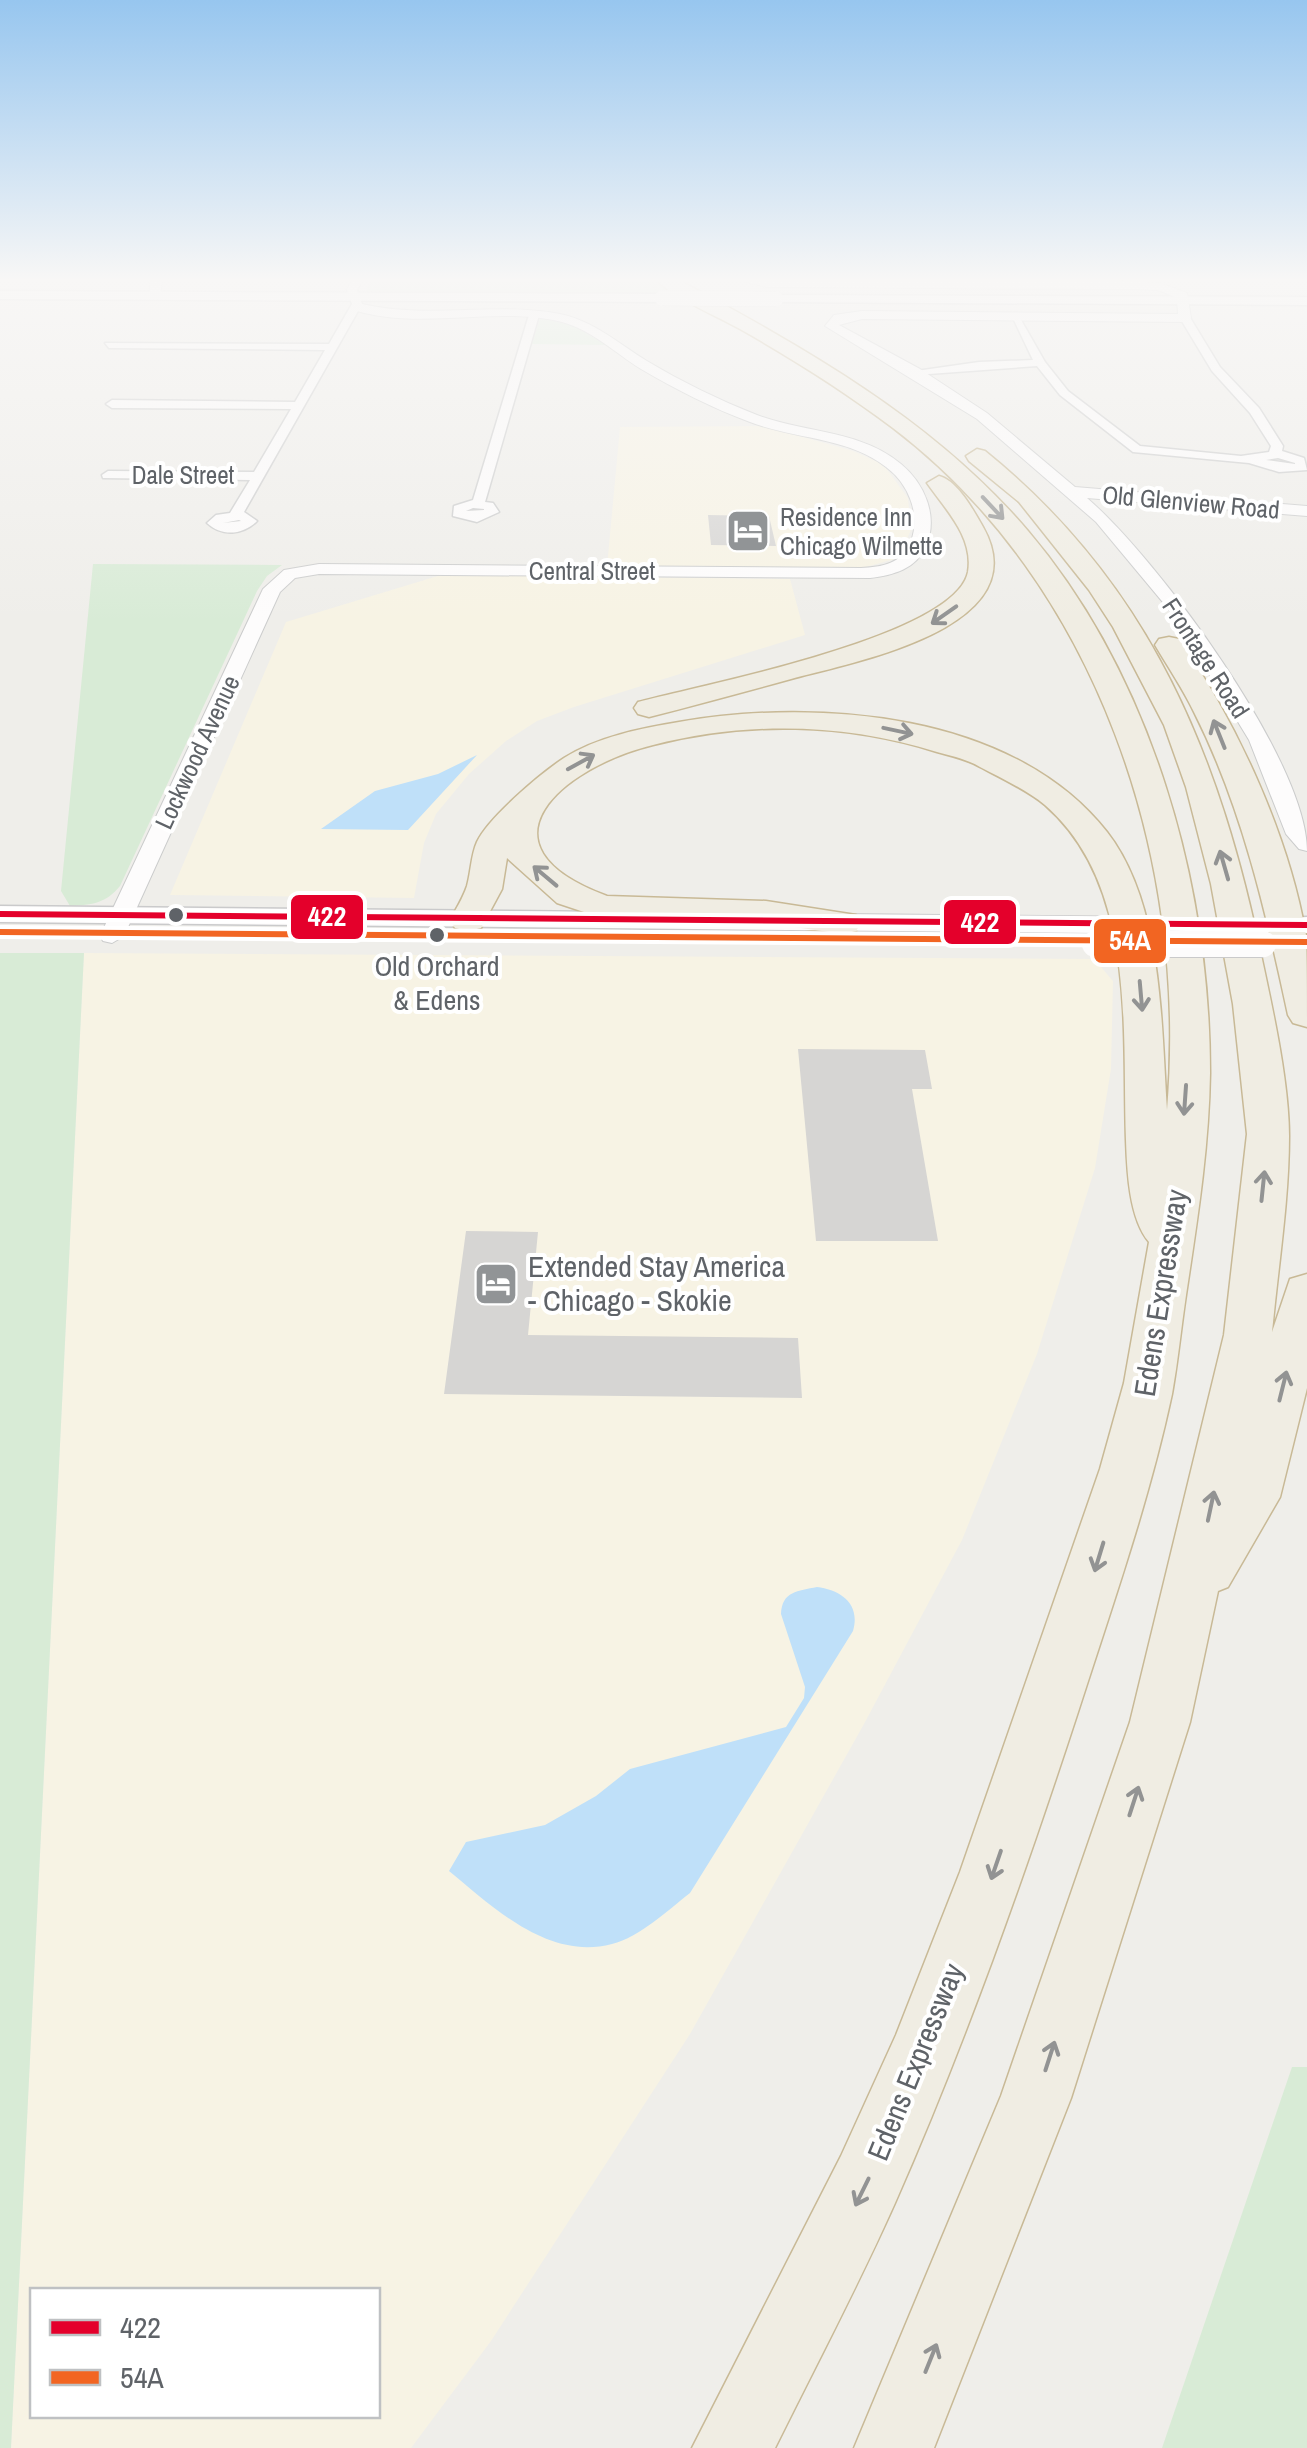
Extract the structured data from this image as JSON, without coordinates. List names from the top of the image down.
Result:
{
  "streets": {
    "highway": ["Edens Expressway"],
    "street": [
      "Dale Street",
      "Old Glenview Road",
      "Central Street",
      "Frontage Road",
      "Lockwood Avenue"
    ]
  },
  "crossings": [
    ["Old Glenview Road", "Frontage Road"],
    ["Central Street", "Lockwood Avenue"]
  ],
  "places": {
    "hotel": ["Residence Inn Chicago Wilmette", "Extended Stay America - Chicago - Skokie"],
    "other": ["Old Orchard & Edens"]
  },
  "lines": ["transit line 422", "transit line 54A"],
  "legend": ["422", "54A"]
}
